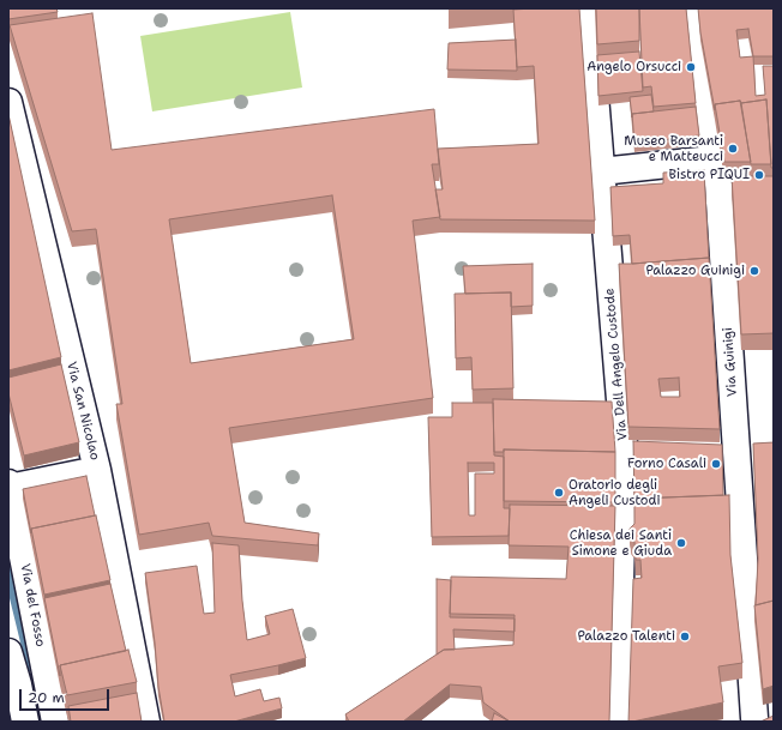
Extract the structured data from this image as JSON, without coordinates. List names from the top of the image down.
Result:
{
  "streets": {
    "street": [
      "Via Guinigi",
      "Via Dell Angelo Custode",
      "Via San Nicolao",
      "Via del Fosso"
    ]
  },
  "crossings": [
    ["Via San Nicolao", "Via del Fosso"]
  ],
  "places": [
    "Angelo Orsucci",
    "Museo Barsanti e Matteucci",
    "Bistro PIQUI",
    "Palazzo Guinigi",
    "Forno Casali",
    "Oratorio degli Angeli Custodi",
    "Chiesa dei Santi Simone e Giuda",
    "Palazzo Talenti"
  ],
  "scale_bar": "20 m"
}
